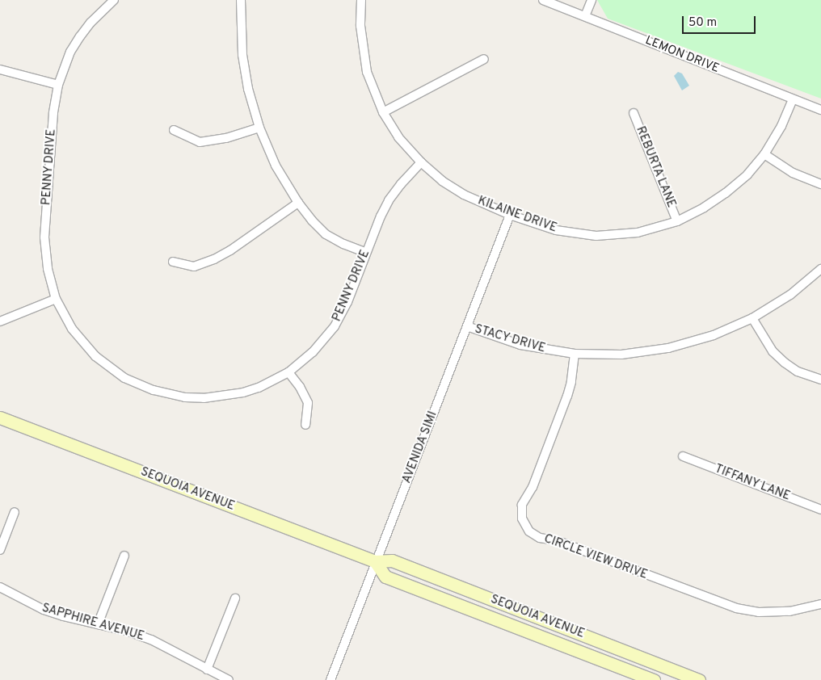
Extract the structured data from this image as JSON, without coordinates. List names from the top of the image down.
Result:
{
  "streets": {
    "street": [
      "LEMON DRIVE",
      "PENNY DRIVE",
      "REBURTA LANE",
      "KILAINE DRIVE",
      "STACY DRIVE",
      "AVENIDA SIMI",
      "TIFFANY LANE",
      "SEQUOIA AVENUE",
      "CIRCLE VIEW DRIVE",
      "SAPPHIRE AVENUE"
    ]
  },
  "crossings": [
    ["LEMON DRIVE", "KILAINE DRIVE"],
    ["PENNY DRIVE", "KILAINE DRIVE"],
    ["REBURTA LANE", "KILAINE DRIVE"],
    ["KILAINE DRIVE", "AVENIDA SIMI"],
    ["STACY DRIVE", "AVENIDA SIMI"],
    ["STACY DRIVE", "CIRCLE VIEW DRIVE"],
    ["AVENIDA SIMI", "SEQUOIA AVENUE"]
  ],
  "scale_bar": "50 m"
}
